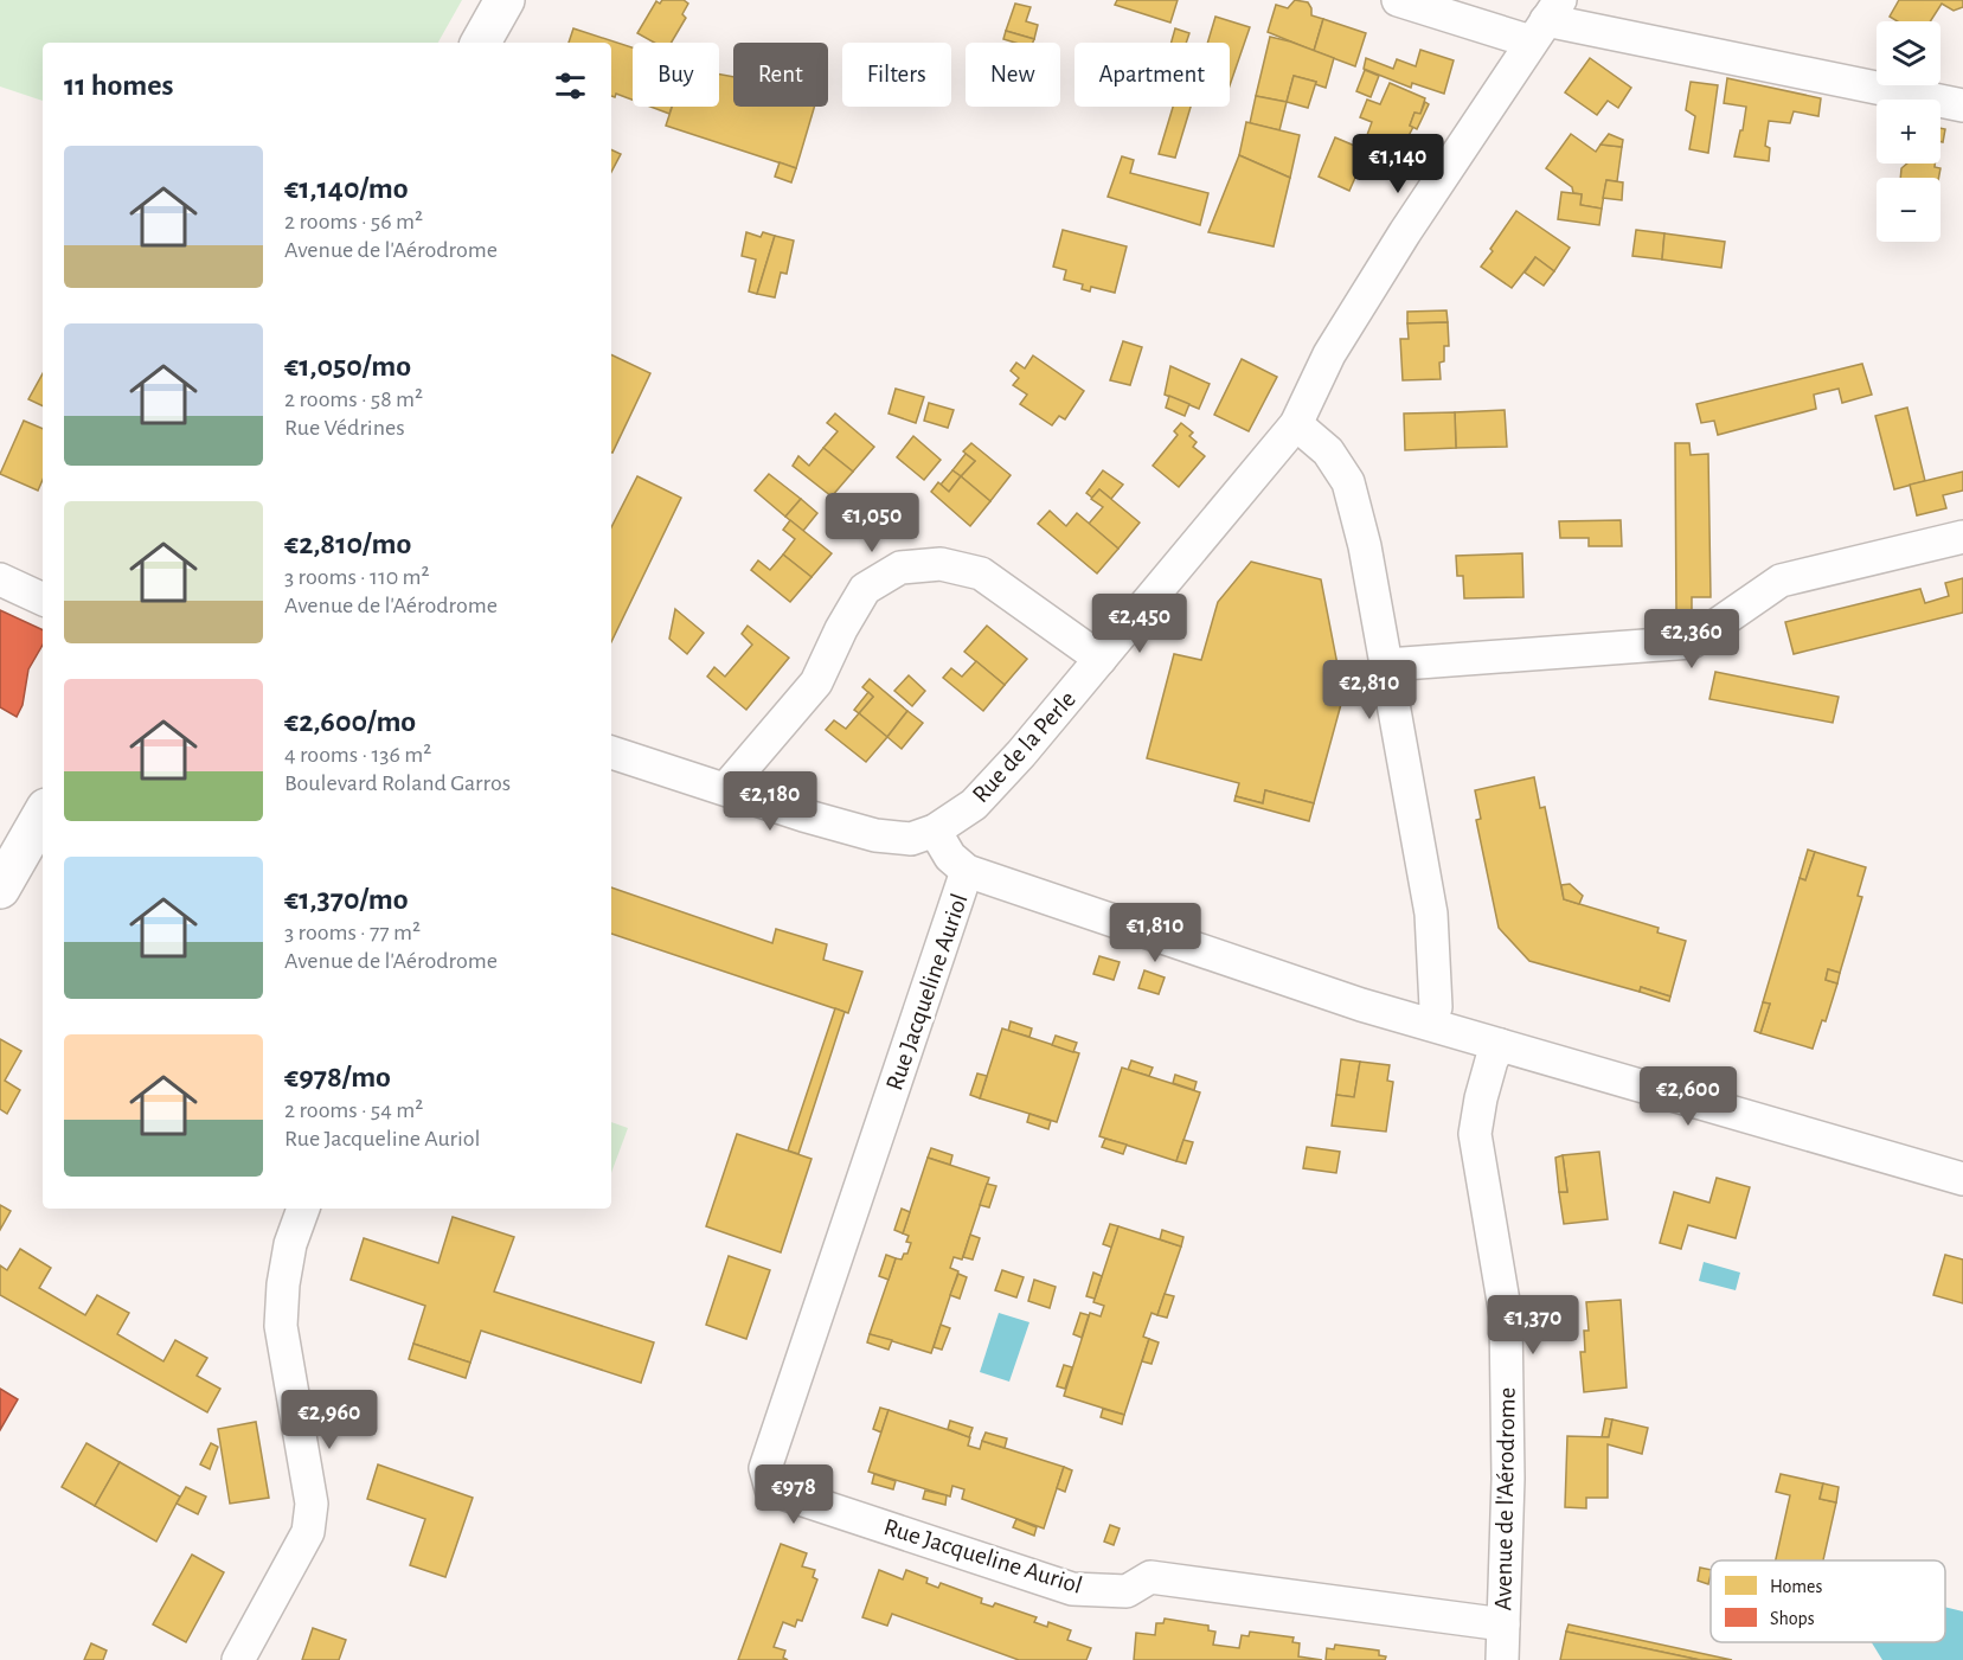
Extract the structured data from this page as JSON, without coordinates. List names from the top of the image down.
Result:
{
  "streets": {
    "street": ["Rue de la Perle", "Rue Jacqueline Auriol", "Avenue de l'Aérodrome"]
  },
  "crossings": [
    ["Rue de la Perle", "Rue Jacqueline Auriol"],
    ["Rue Jacqueline Auriol", "Avenue de l'Aérodrome"]
  ],
  "legend": ["Homes", "Shops"],
  "page": {
    "map_buttons": ["+", "−"],
    "chip": [
      "Buy",
      "Rent",
      "Filters",
      "New",
      "Apartment"
    ],
    "heading": "11 homes",
    "list": [
      {
        "name": "€1,140/mo",
        "note": "2 rooms · 56 m² · Avenue de l'Aérodrome"
      },
      {
        "name": "€1,050/mo",
        "note": "2 rooms · 58 m² · Rue Védrines"
      },
      {
        "name": "€2,810/mo",
        "note": "3 rooms · 110 m² · Avenue de l'Aérodrome"
      },
      {
        "name": "€2,600/mo",
        "note": "4 rooms · 136 m² · Boulevard Roland Garros"
      },
      {
        "name": "€1,370/mo",
        "note": "3 rooms · 77 m² · Avenue de l'Aérodrome"
      },
      {
        "name": "€978/mo",
        "note": "2 rooms · 54 m² · Rue Jacqueline Auriol"
      }
    ],
    "price": [
      "€1,140",
      "€1,050",
      "€2,450",
      "€2,360",
      "€2,810",
      "€2,180",
      "€1,810",
      "€2,600",
      "€1,370",
      "€2,960",
      "€978"
    ]
  }
}
